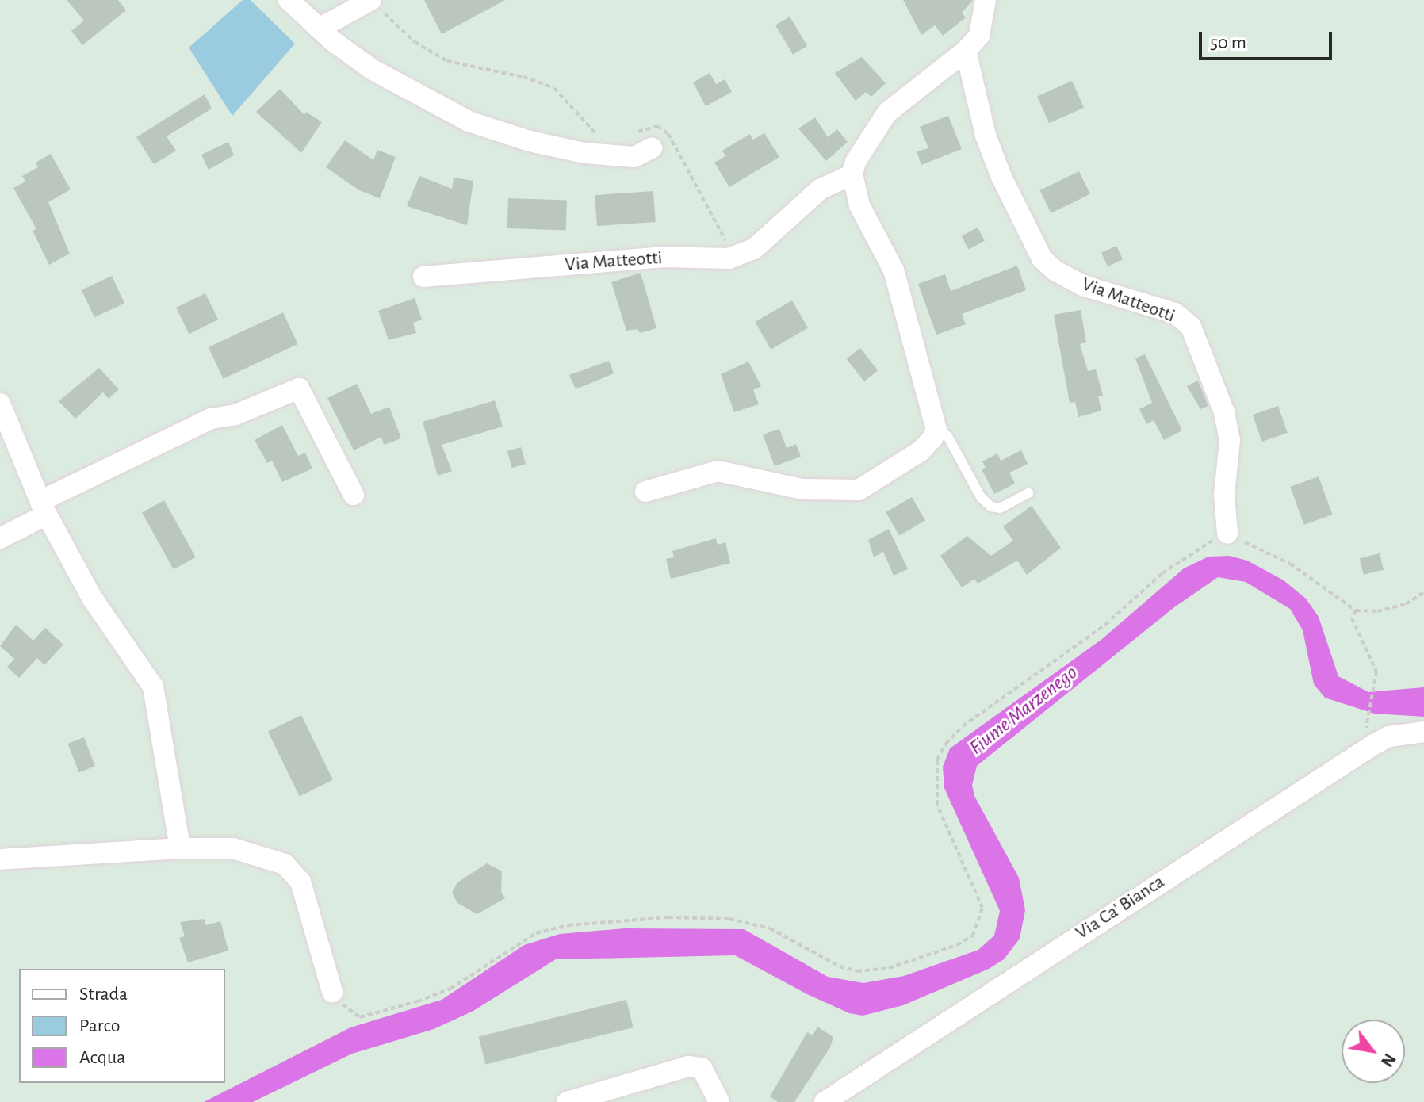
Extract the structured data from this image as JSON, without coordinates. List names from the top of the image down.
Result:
{
  "streets": {
    "street": ["Via Matteotti", "Via Ca' Bianca"]
  },
  "water": ["Fiume Marzenego"],
  "legend": ["Strada", "Parco", "Acqua"],
  "scale_bar": "50 m",
  "north": "bottom right"
}
